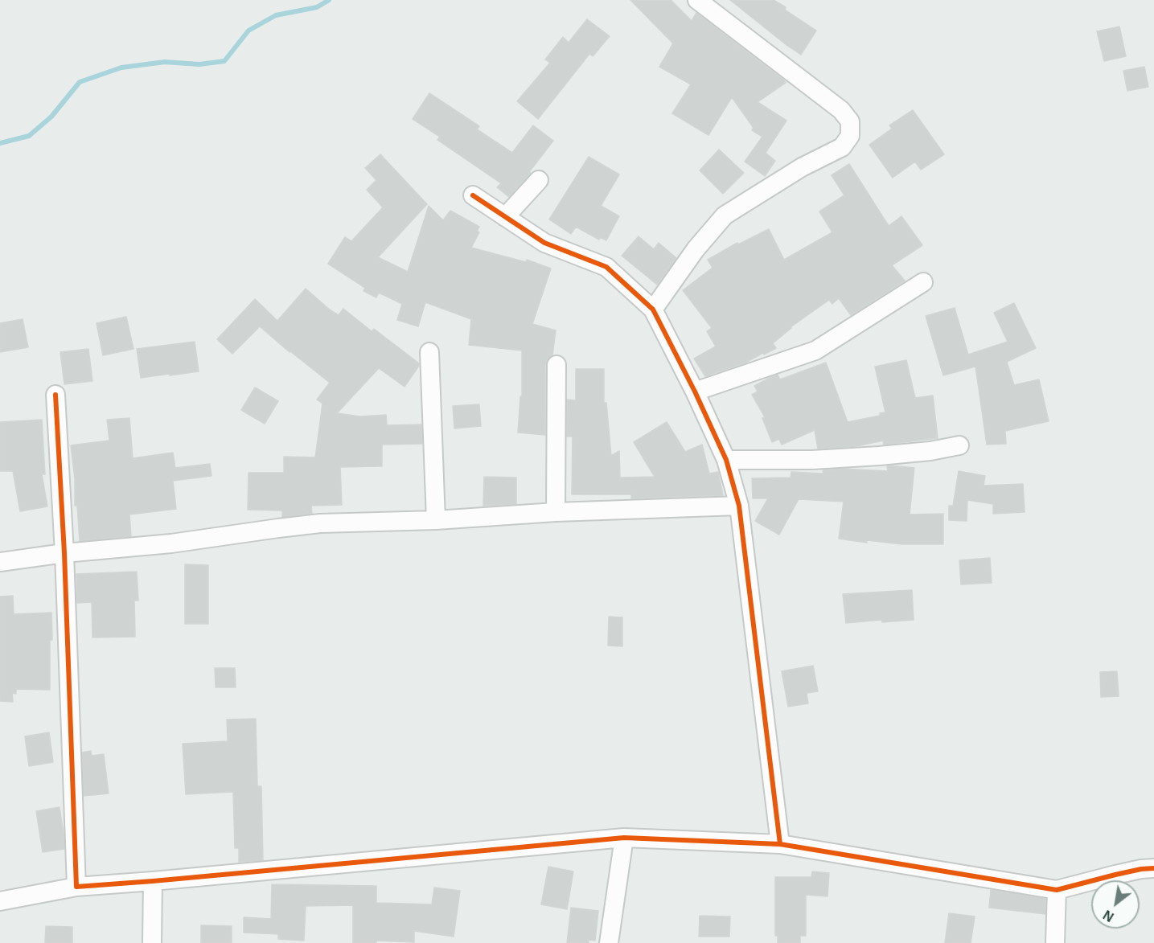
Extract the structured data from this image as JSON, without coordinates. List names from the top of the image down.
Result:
{
  "north": "bottom left"
}
